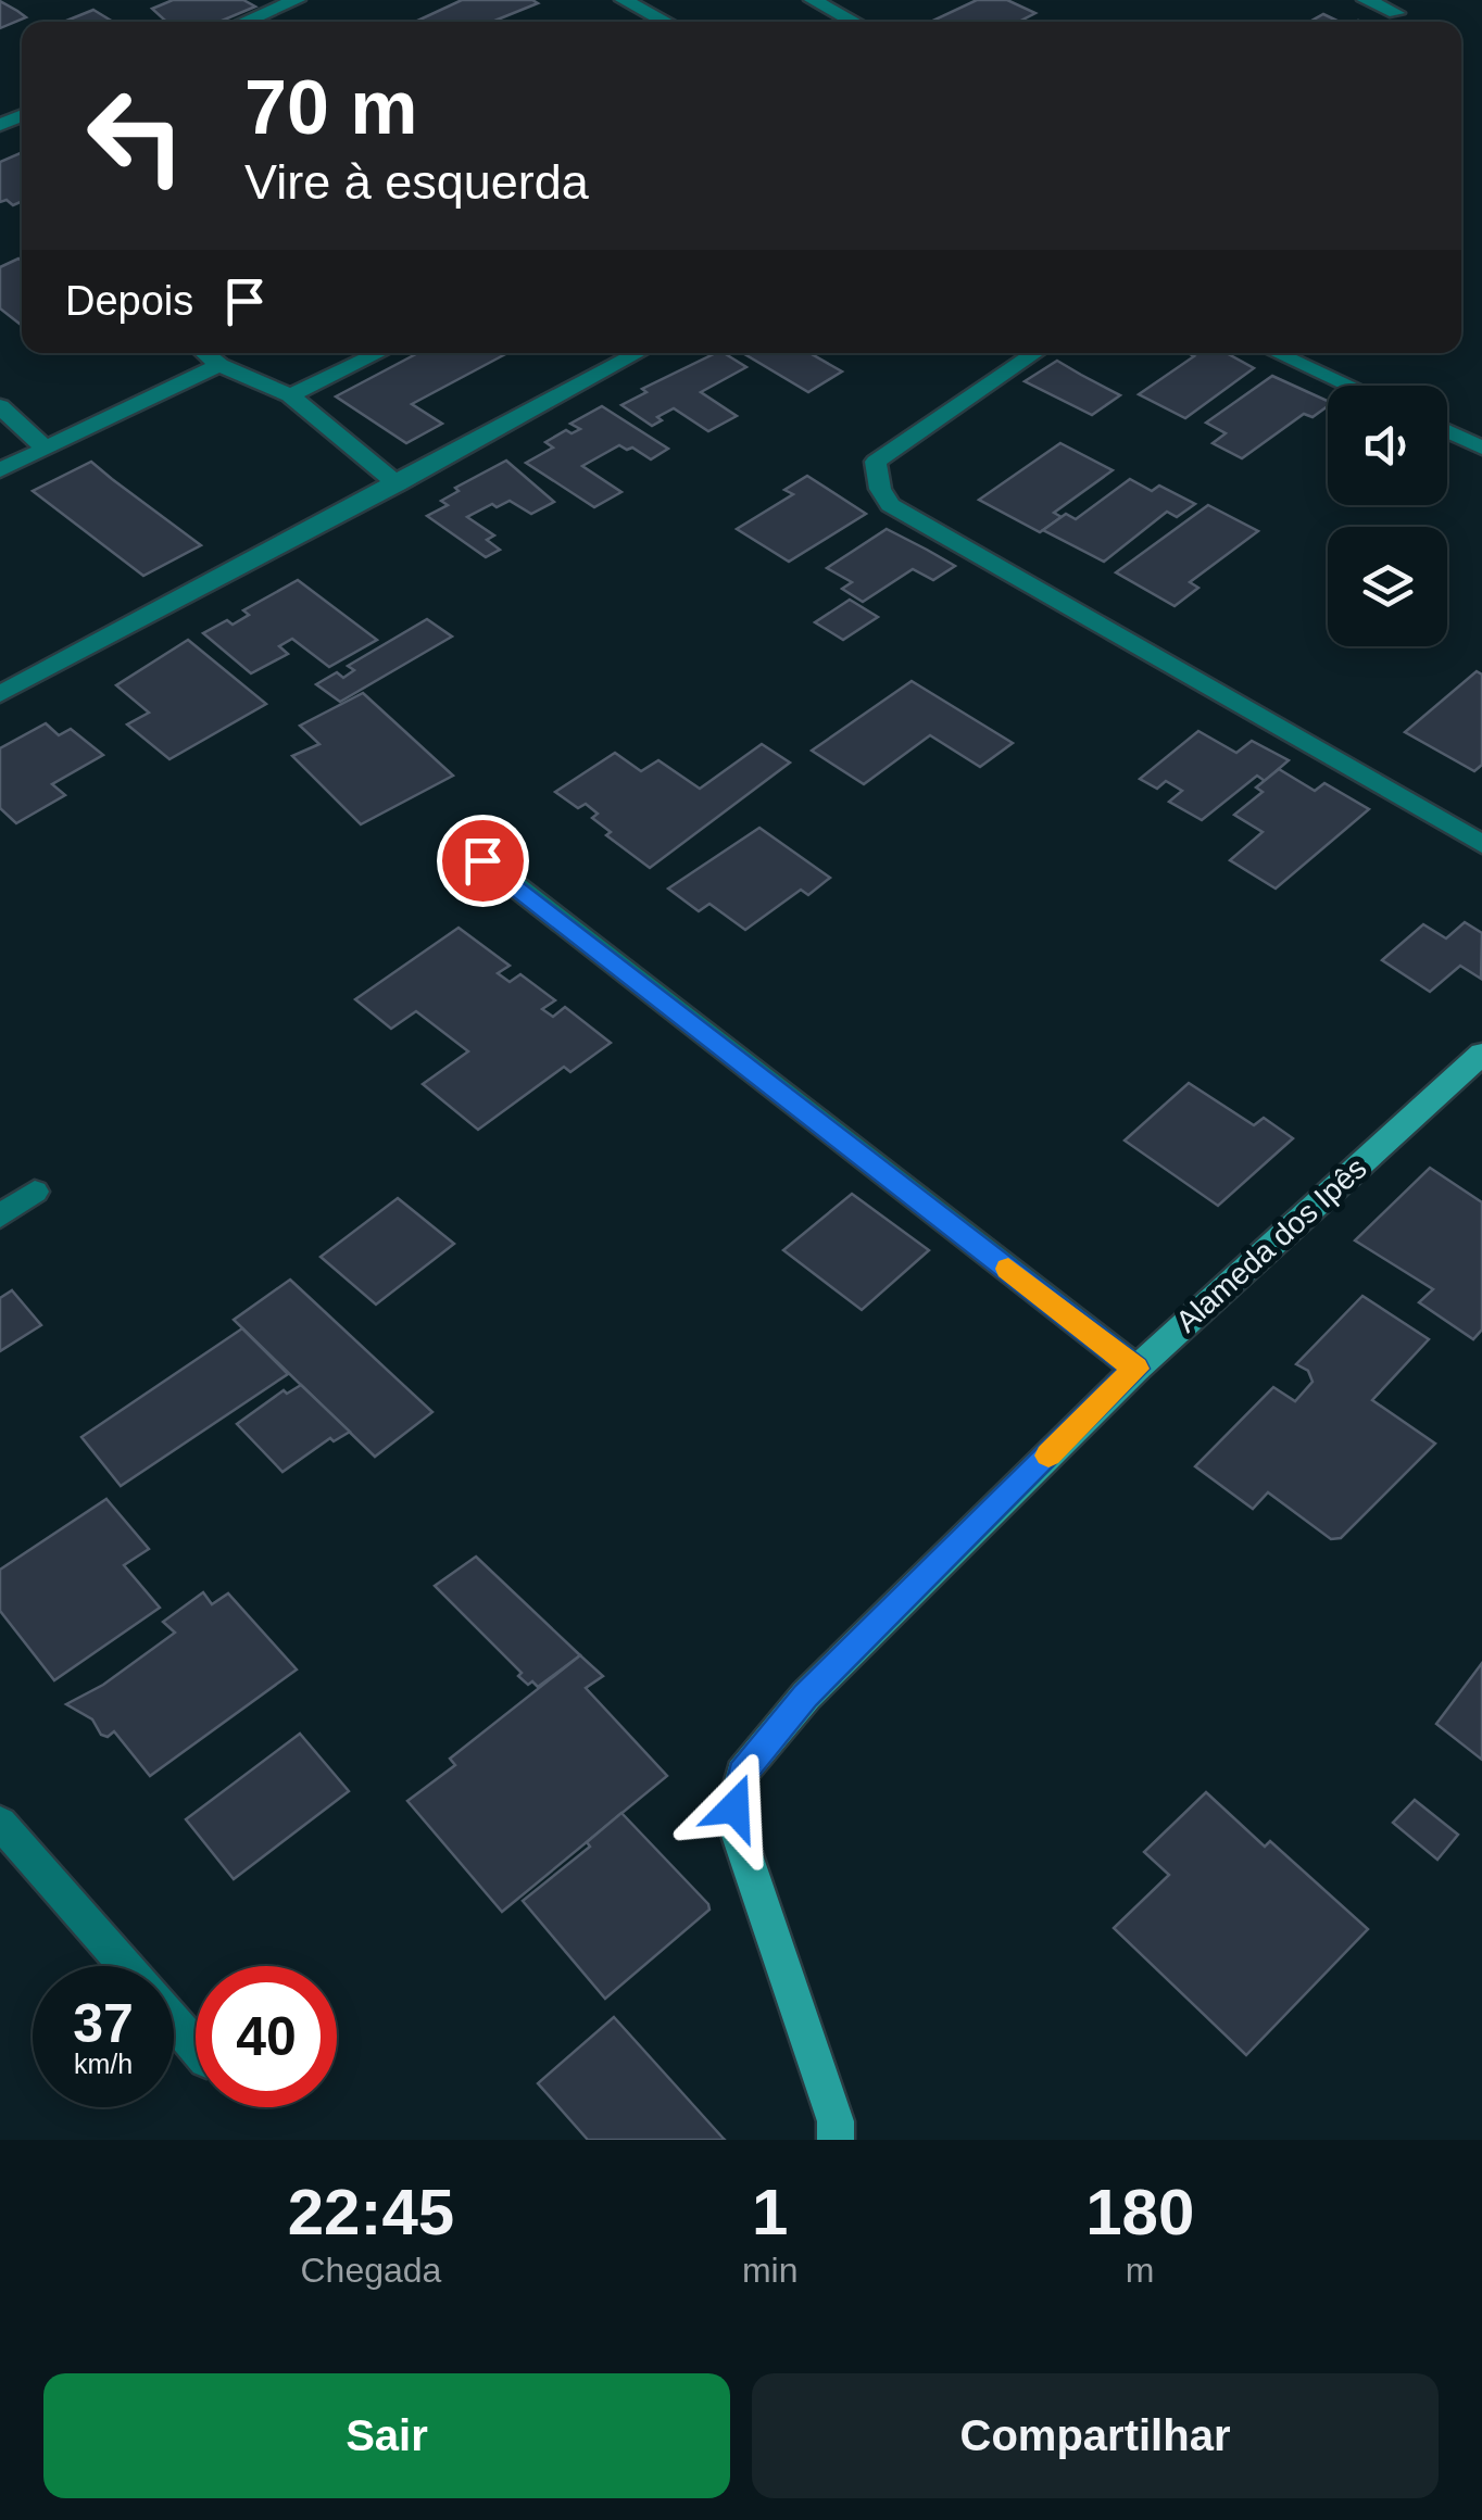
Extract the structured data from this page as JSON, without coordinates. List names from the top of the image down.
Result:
{
  "streets": {
    "street": ["Alameda dos Ipês"]
  },
  "page": {
    "turn": ["70 m", "Vire à esquerda"],
    "then": "Depois",
    "speed": "37 km/h",
    "limit": "40",
    "eta": [
      "22:45",
      "Chegada",
      "1",
      "min",
      "180",
      "m"
    ],
    "buttons": ["Sair", "Compartilhar"]
  }
}
